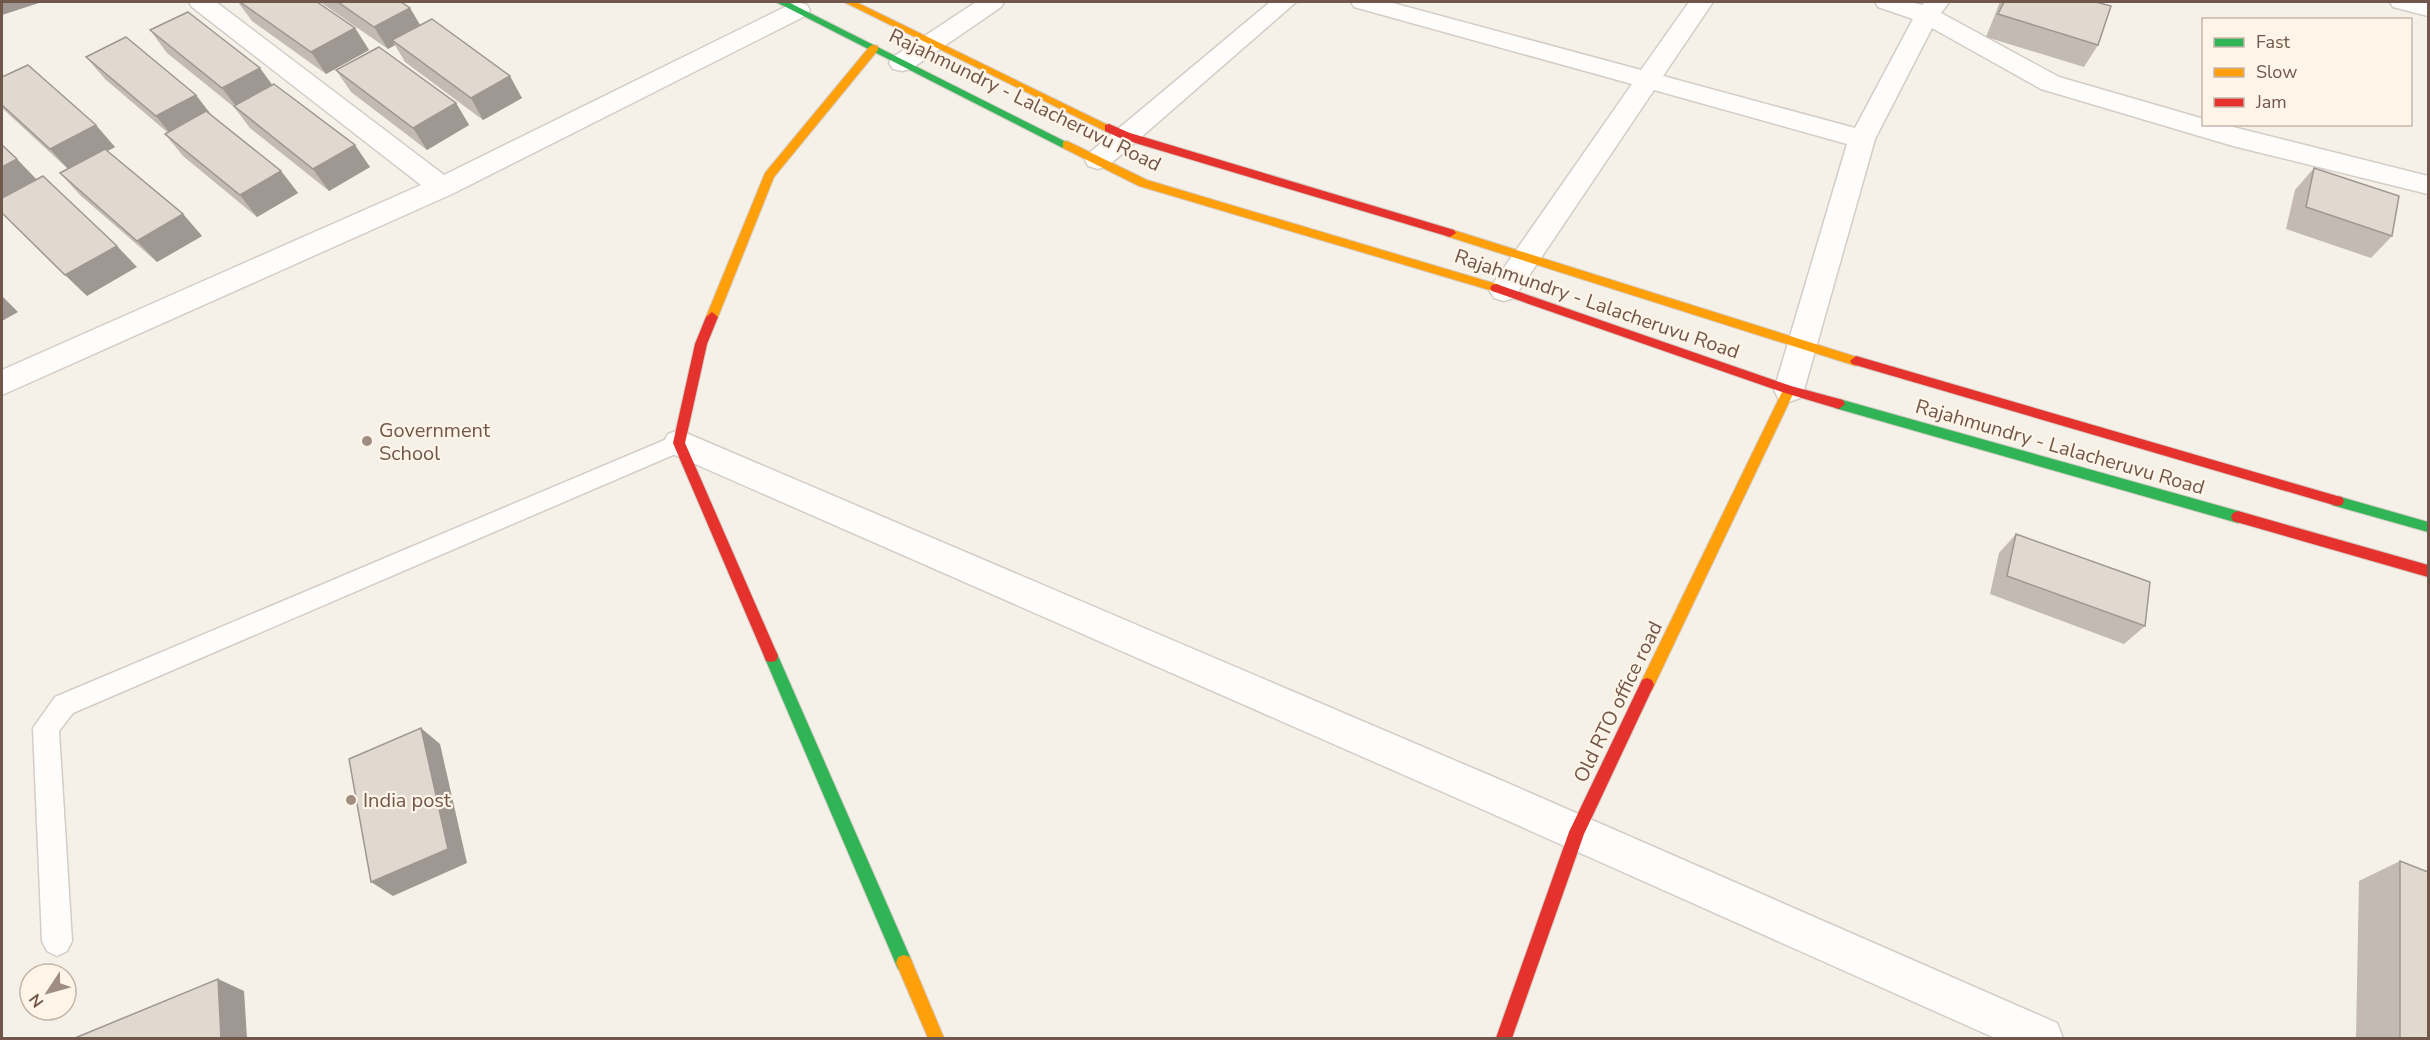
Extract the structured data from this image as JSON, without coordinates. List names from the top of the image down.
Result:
{
  "streets": {
    "main road": ["Rajahmundry - Lalacheruvu Road", "Old RTO office road"]
  },
  "crossings": [
    ["Rajahmundry - Lalacheruvu Road", "Old RTO office road"]
  ],
  "places": ["Government School", "India post"],
  "legend": ["Fast", "Slow", "Jam"],
  "north": "bottom left"
}
